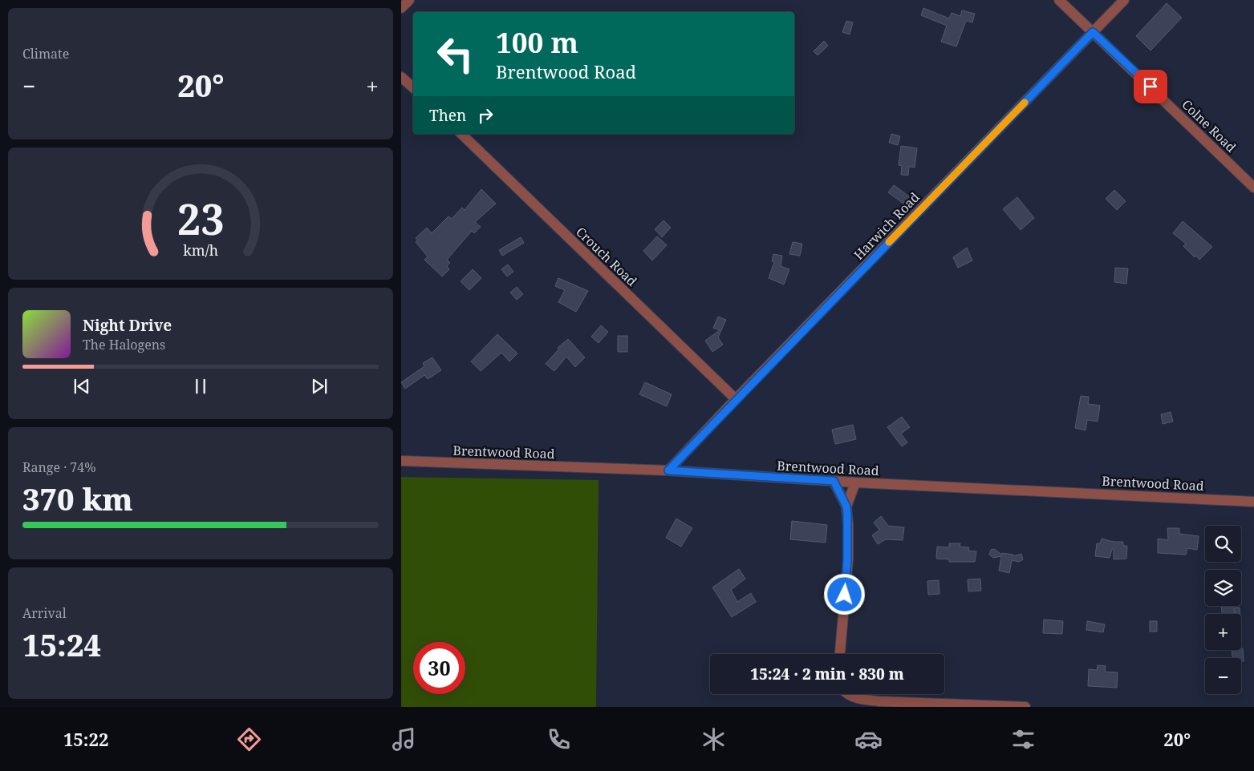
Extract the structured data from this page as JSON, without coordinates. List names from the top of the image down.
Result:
{
  "streets": {
    "street": [
      "Colne Road",
      "Harwich Road",
      "Crouch Road",
      "Brentwood Road"
    ]
  },
  "crossings": [
    ["Colne Road", "Harwich Road"],
    ["Harwich Road", "Crouch Road"],
    ["Harwich Road", "Brentwood Road"]
  ],
  "page": {
    "tile": [
      "Climate",
      ["Range · 74%", "370 km"],
      ["Arrival", "15:24"]
    ],
    "turn": ["100 m", "Brentwood Road"],
    "heat": ["−", "20°", "+"],
    "then": "Then",
    "song": ["Night Drive", "The Halogens"],
    "map_buttons": ["+", "−"],
    "limit": "30",
    "trip": "15:24 · 2 min · 830 m",
    "tabs": ["15:22", "20°"],
    "gauge": ["23", "km/h"]
  }
}
